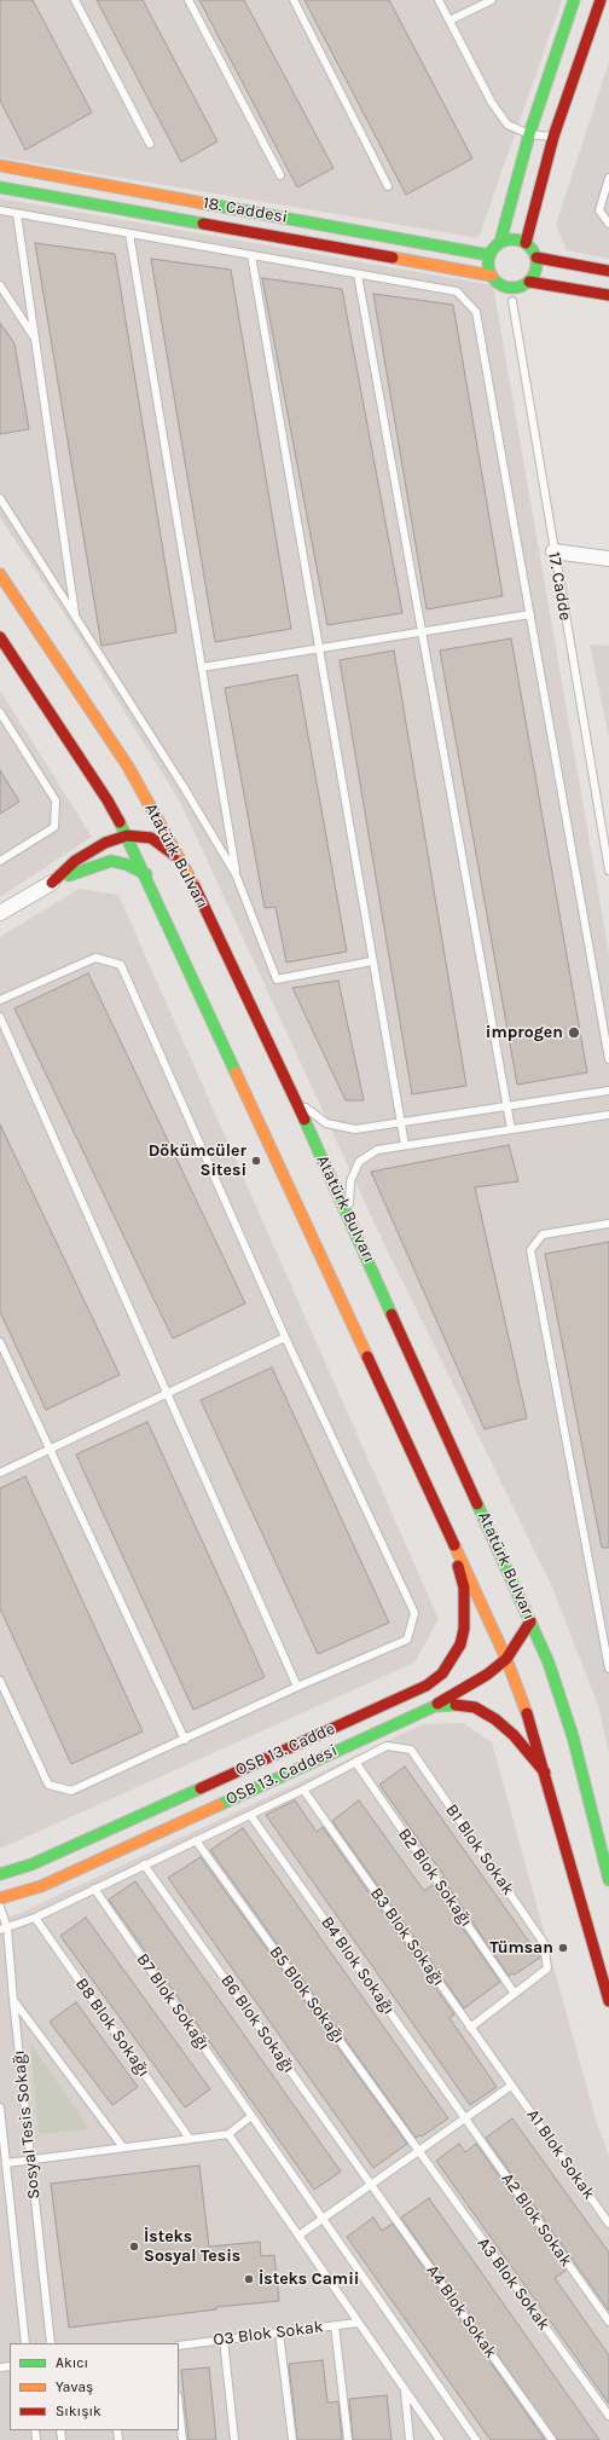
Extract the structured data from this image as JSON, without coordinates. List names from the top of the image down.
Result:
{
  "streets": {
    "street": [
      "18. Caddesi",
      "Atatürk Bulvarı",
      "OSB 13. Cadde",
      "OSB 13. Caddesi"
    ],
    "lane": [
      "17. Cadde",
      "B1 Blok Sokak",
      "B2 Blok Sokağı",
      "B3 Blok Sokağı",
      "B4 Blok Sokağı",
      "B5 Blok Sokağı",
      "B7 Blok Sokağı",
      "B6 Blok Sokağı",
      "B8 Blok Sokağı",
      "Sosyal Tesis Sokağı",
      "A1 Blok Sokak",
      "A2 Blok Sokak",
      "A3 Blok Sokak",
      "A4 Blok Sokak",
      "O3 Blok Sokak"
    ]
  },
  "crossings": [
    ["Atatürk Bulvarı", "OSB 13. Cadde"],
    ["Atatürk Bulvarı", "OSB 13. Caddesi"],
    ["B1 Blok Sokak", "B2 Blok Sokağı"],
    ["B3 Blok Sokağı", "A1 Blok Sokak"],
    ["B4 Blok Sokağı", "A2 Blok Sokak"],
    ["B5 Blok Sokağı", "A3 Blok Sokak"],
    ["B6 Blok Sokağı", "A4 Blok Sokak"]
  ],
  "places": [
    "improgen",
    "Dökümcüler Sitesi",
    "Tümsan",
    "İsteks Sosyal Tesis",
    "İsteks Camii"
  ],
  "legend": ["Akıcı", "Yavaş", "Sıkışık"]
}
